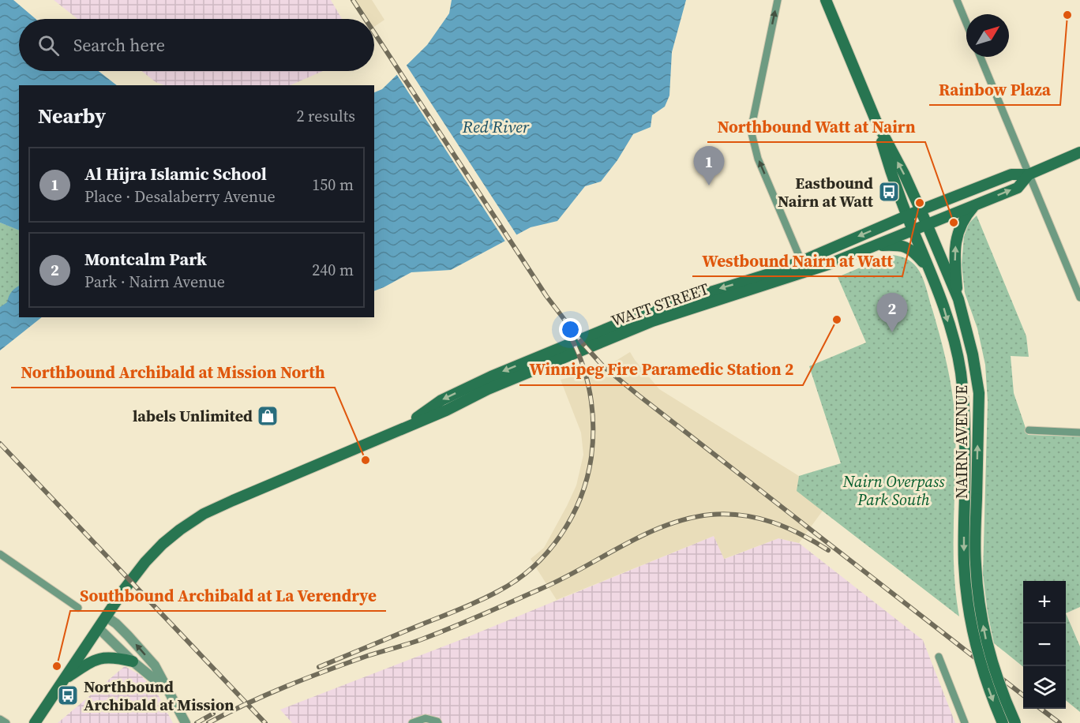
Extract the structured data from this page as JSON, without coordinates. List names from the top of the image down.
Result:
{
  "streets": {
    "main road": ["WATT STREET", "NAIRN AVENUE"]
  },
  "crossings": [
    ["WATT STREET", "NAIRN AVENUE"]
  ],
  "water": ["Red River"],
  "parks": ["Nairn Overpass Park South"],
  "places": {
    "other": [
      "Rainbow Plaza",
      "Westbound Nairn at Watt",
      "Northbound Watt at Nairn",
      "Winnipeg Fire Paramedic Station 2",
      "Northbound Archibald at Mission North",
      "Southbound Archibald at La Verendrye"
    ],
    "bus stop": ["Eastbound Nairn at Watt", "Northbound Archibald at Mission"],
    "shop": ["labels Unlimited"]
  },
  "north": "top right",
  "page": {
    "search": "Search here",
    "heading": ["Nearby", "2 results"],
    "pins": ["1", "2"],
    "list": [
      {
        "mark": "1",
        "name": "Al Hijra Islamic School",
        "note": "Place · Desalaberry Avenue",
        "value": "150 m"
      },
      {
        "mark": "2",
        "name": "Montcalm Park",
        "note": "Park · Nairn Avenue",
        "value": "240 m"
      }
    ],
    "map_buttons": ["+", "−"]
  }
}
